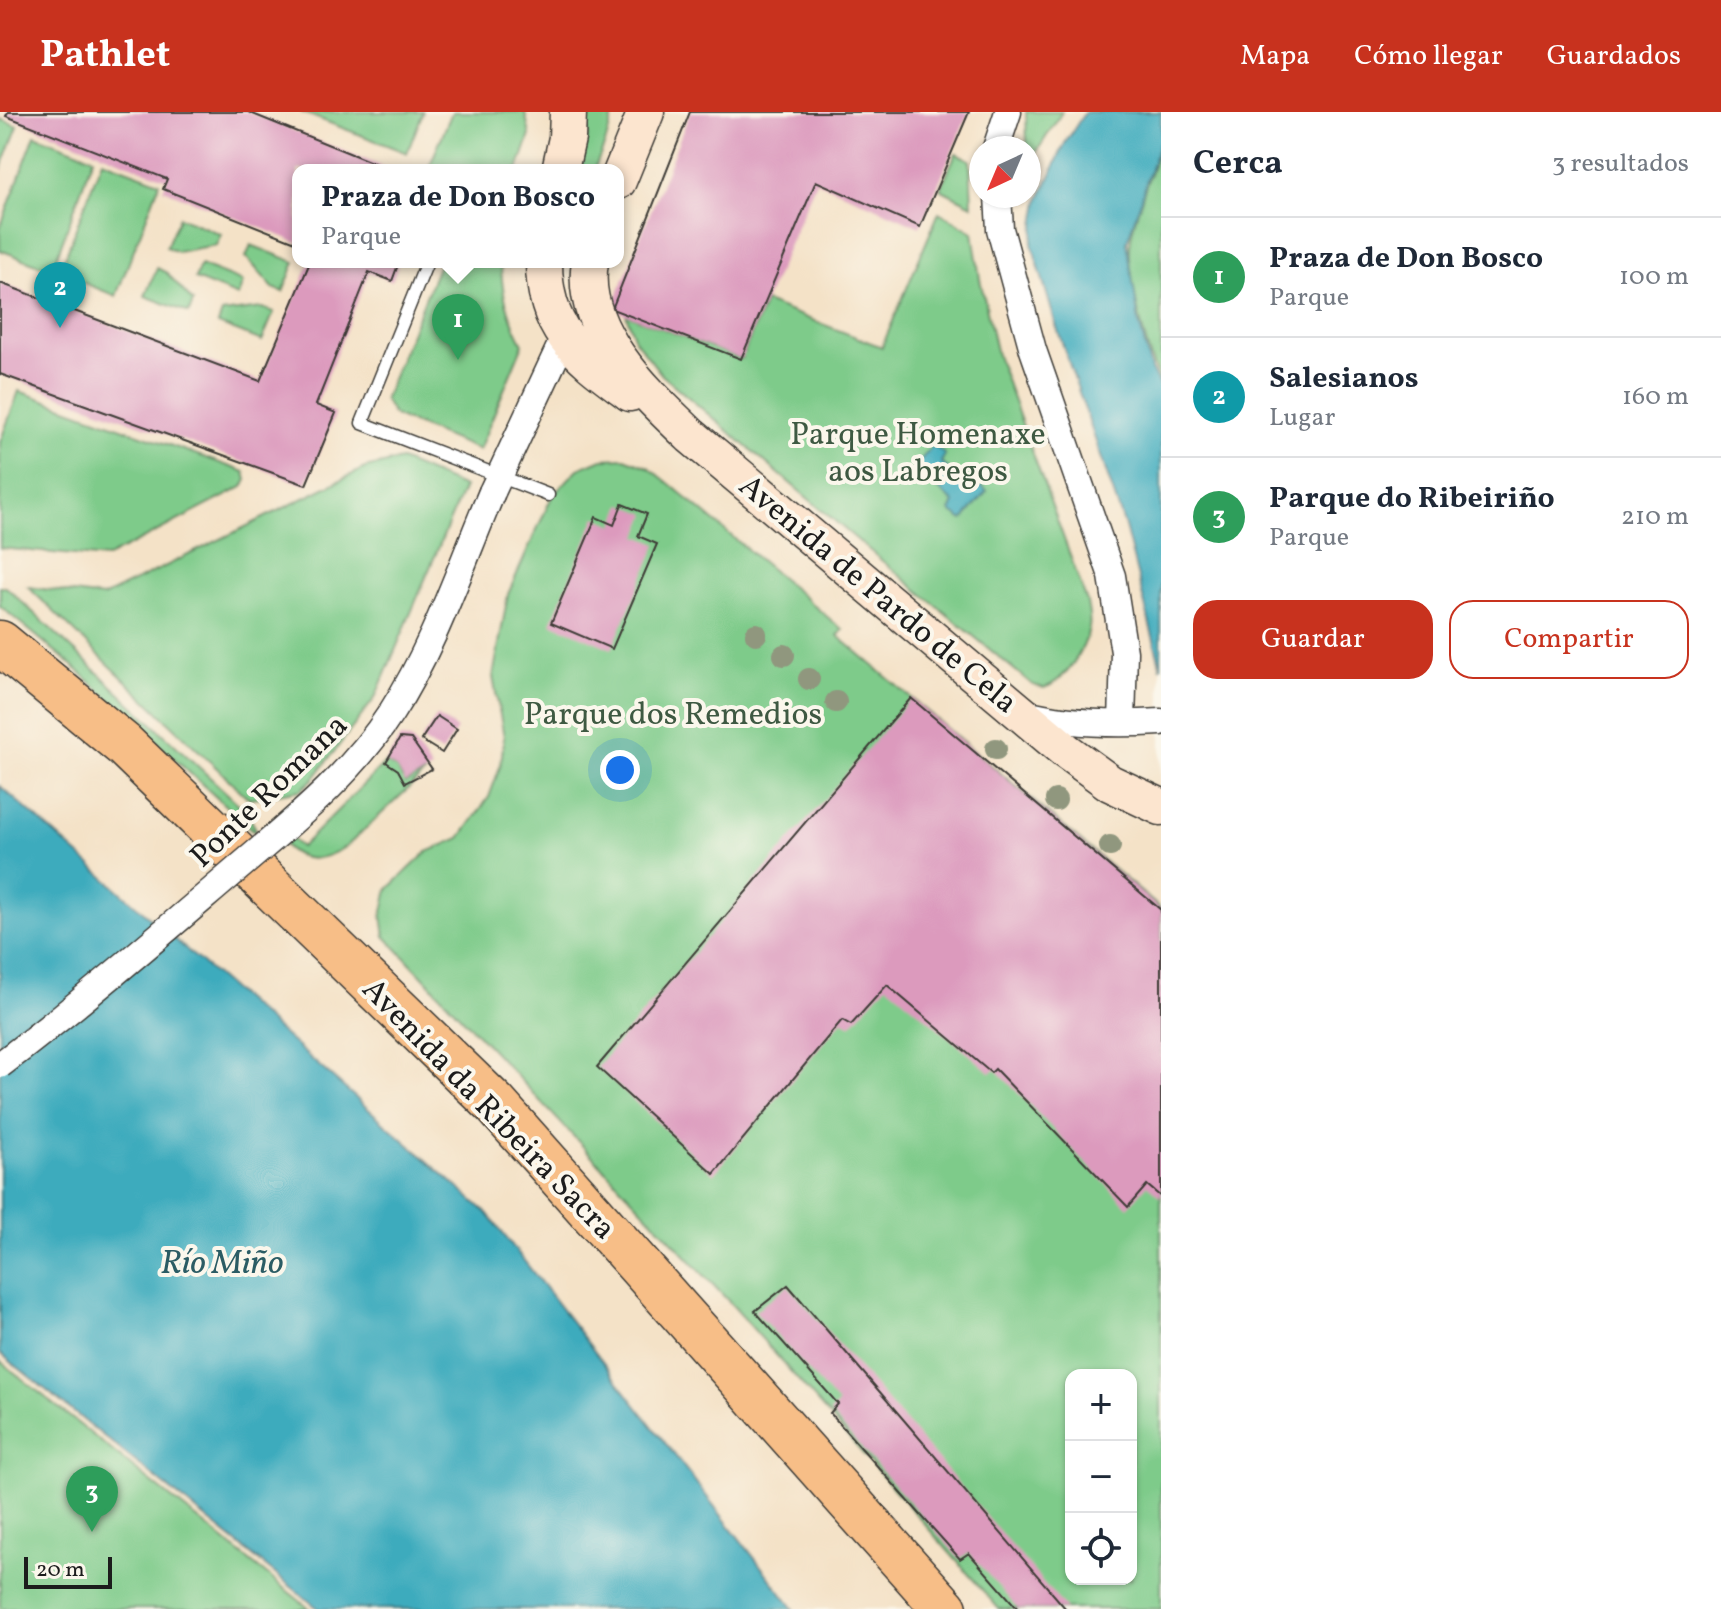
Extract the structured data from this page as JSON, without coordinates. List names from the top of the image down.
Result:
{
  "streets": {
    "highway": ["Avenida da Ribeira Sacra"],
    "street": ["Avenida de Pardo de Cela", "Ponte Romana"]
  },
  "crossings": [
    ["Avenida de Pardo de Cela", "Ponte Romana"]
  ],
  "water": ["Río Miño"],
  "parks": ["Parque Homenaxe aos Labregos", "Parque dos Remedios"],
  "scale_bar": "20 m",
  "north": "bottom left",
  "page": {
    "header": "Pathlet",
    "nav": ["Mapa", "Cómo llegar", "Guardados"],
    "heading": ["Cerca", "3 resultados"],
    "popup": ["Praza de Don Bosco", "Parque"],
    "list": [
      {
        "mark": "1",
        "name": "Praza de Don Bosco",
        "note": "Parque",
        "value": "100 m"
      },
      {
        "mark": "2",
        "name": "Salesianos",
        "note": "Lugar",
        "value": "160 m"
      },
      {
        "mark": "3",
        "name": "Parque do Ribeiriño",
        "note": "Parque",
        "value": "210 m"
      }
    ],
    "pins": ["2", "1", "3"],
    "buttons": ["Guardar", "Compartir"],
    "map_buttons": ["+", "−"],
    "scale": "20 m"
  }
}
